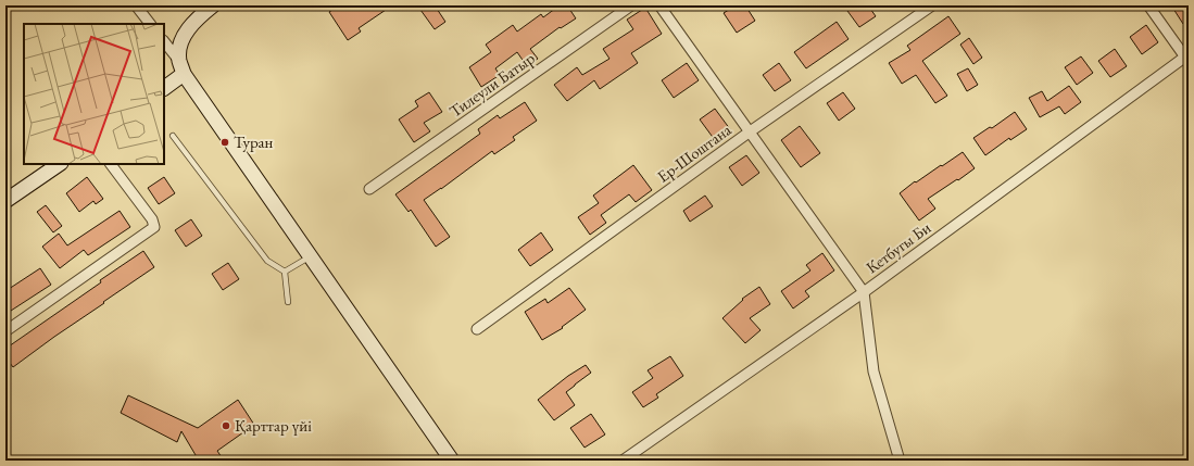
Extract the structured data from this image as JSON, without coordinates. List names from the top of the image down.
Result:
{
  "streets": {
    "street": ["Тилеули Батыр", "Ер-Шоштана", "Кетбугы Би"]
  },
  "places": ["Туран", "Қарттар үйі"]
}
